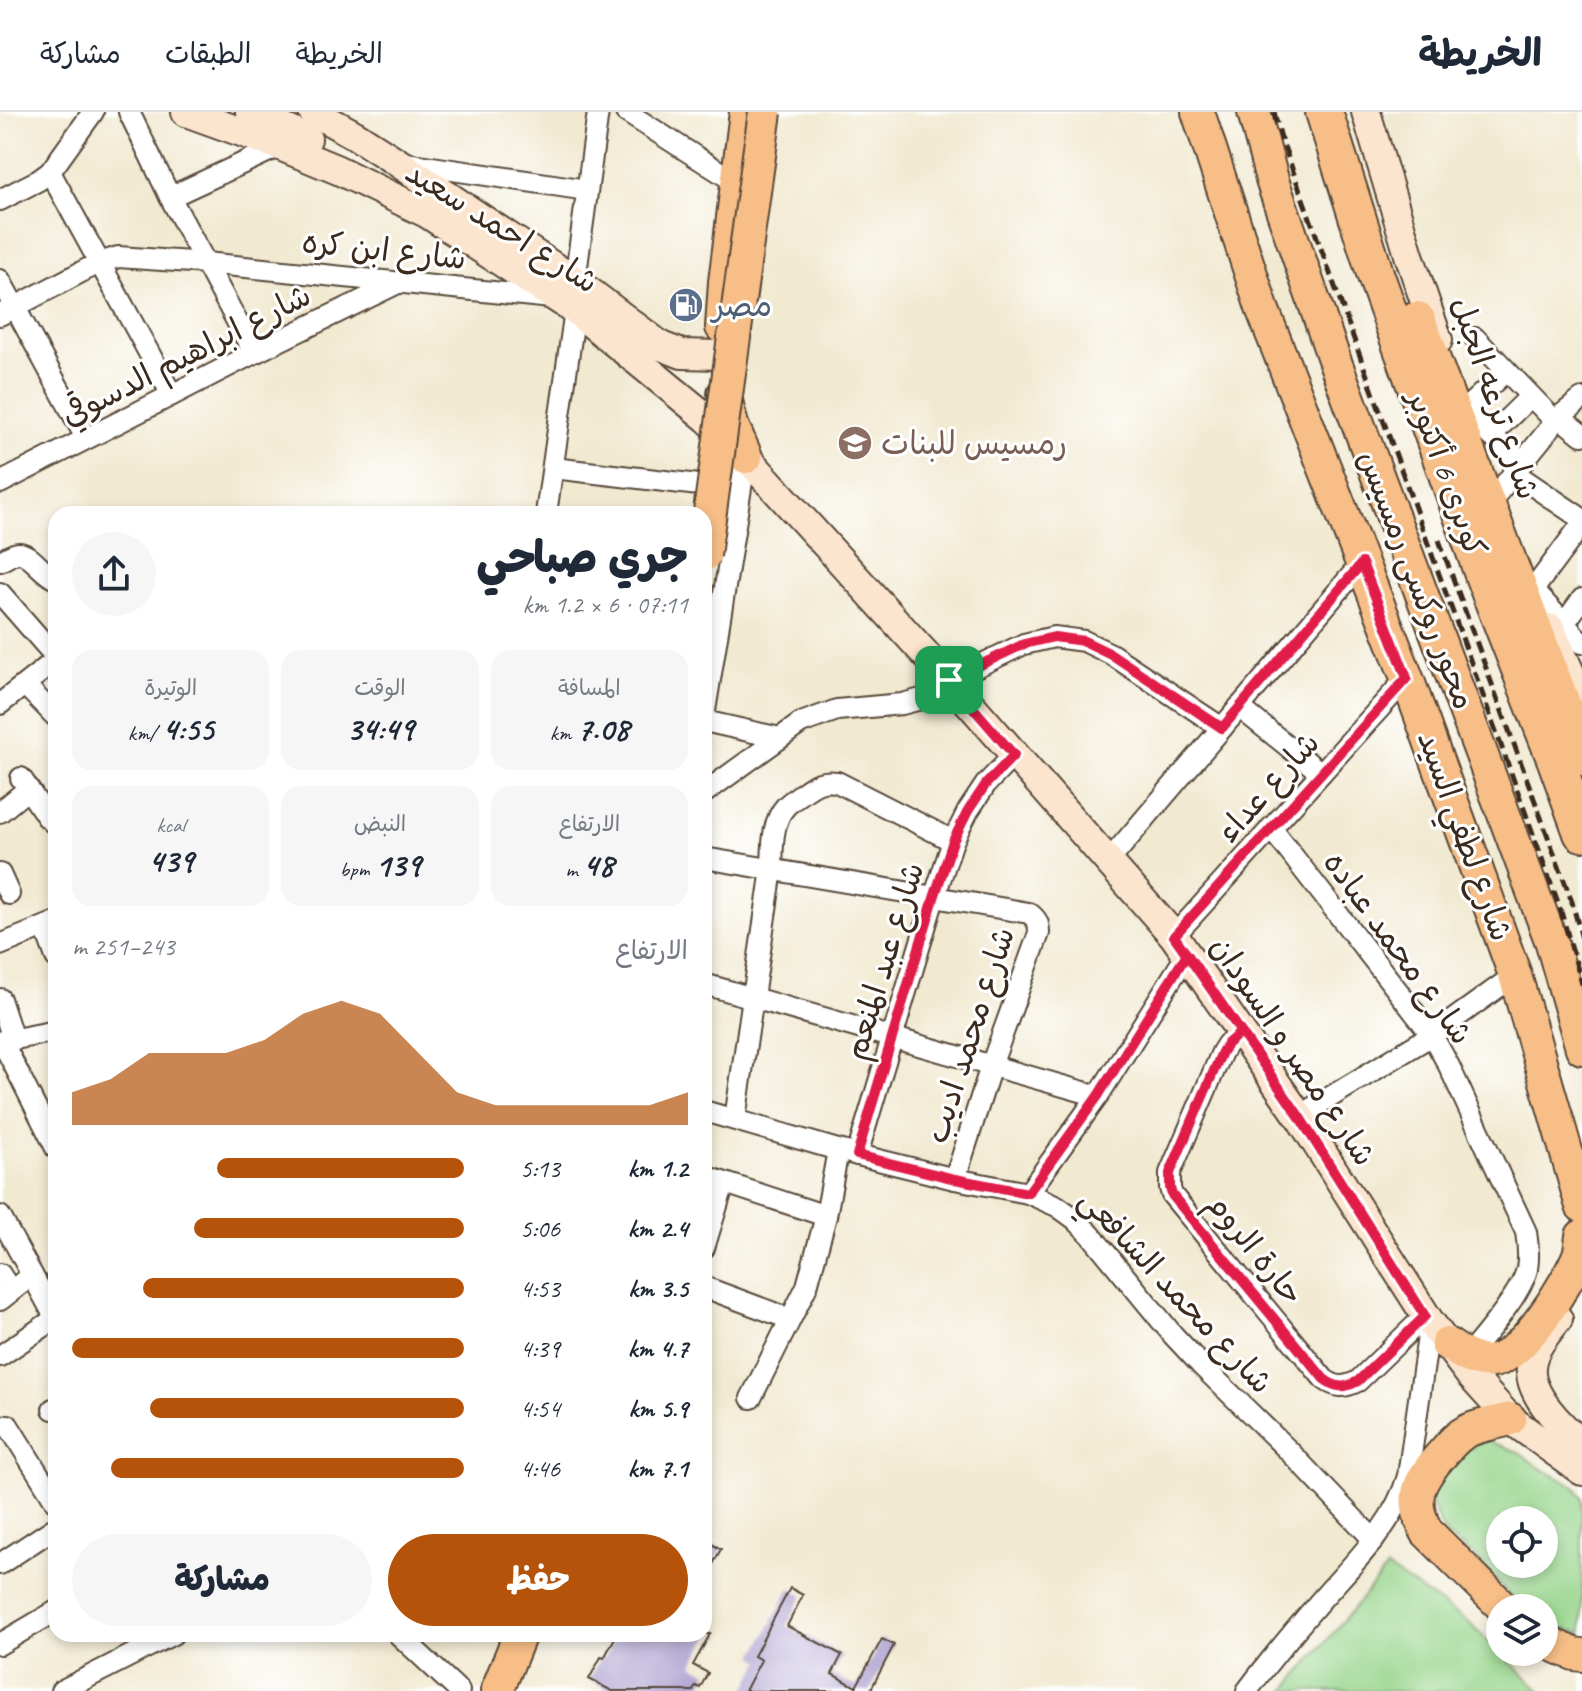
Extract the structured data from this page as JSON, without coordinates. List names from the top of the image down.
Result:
{
  "streets": {
    "highway": ["كوبرى 6 أكتوبر"],
    "main road": [
      "شارع احمد سعيد",
      "شارع ترعه الجبل",
      "محور روكسى رمسيس",
      "شارع لطفي السيد",
      "شارع مصر و السودان"
    ],
    "street": [
      "شارع ابن كره",
      "شارع ابراهيم الدسوقي",
      "شارع عداء",
      "شارع محمد عباده",
      "شارع عبد المنعم",
      "شارع محمد اديب",
      "حارة الروم",
      "شارع محمد الشافعي"
    ]
  },
  "crossings": [
    ["شارع احمد سعيد", "شارع ابن كره"],
    ["شارع احمد سعيد", "شارع مصر و السودان"],
    ["شارع ابن كره", "شارع ابراهيم الدسوقي"],
    ["شارع عداء", "شارع لطفي السيد"],
    ["شارع عداء", "شارع محمد عباده"],
    ["شارع عداء", "شارع مصر و السودان"],
    ["شارع عداء", "شارع محمد الشافعي"],
    ["شارع محمد عباده", "شارع مصر و السودان"],
    ["شارع محمد عباده", "حارة الروم"],
    ["شارع عبد المنعم", "شارع محمد اديب"],
    ["شارع عبد المنعم", "شارع مصر و السودان"],
    ["شارع عبد المنعم", "شارع محمد الشافعي"],
    ["شارع محمد اديب", "شارع محمد الشافعي"],
    ["شارع مصر و السودان", "حارة الروم"]
  ],
  "places": {
    "fuel station": ["مصر"],
    "school or university": ["رمسيس للبنات"]
  },
  "page": {
    "header": "الخريطة",
    "nav": ["الخريطة", "الطبقات", "مشاركة"],
    "heading": ["جري صباحي", "07:11 · 6 × 1.2 km"],
    "stats": [
      ["المسافة", "7.08 km"],
      ["الوقت", "34:49"],
      ["الوتيرة", "4:55 /km"],
      ["الارتفاع", "48 m"],
      ["النبض", "139 bpm"],
      ["kcal", "439"]
    ],
    "chart": ["الارتفاع", "243–251 m"],
    "list": [
      {
        "name": "1.2 km",
        "note": "5:13"
      },
      {
        "name": "2.4 km",
        "note": "5:06"
      },
      {
        "name": "3.5 km",
        "note": "4:53"
      },
      {
        "name": "4.7 km",
        "note": "4:39"
      },
      {
        "name": "5.9 km",
        "note": "4:54"
      },
      {
        "name": "7.1 km",
        "note": "4:46"
      }
    ],
    "buttons": ["حفظ", "مشاركة"]
  }
}
